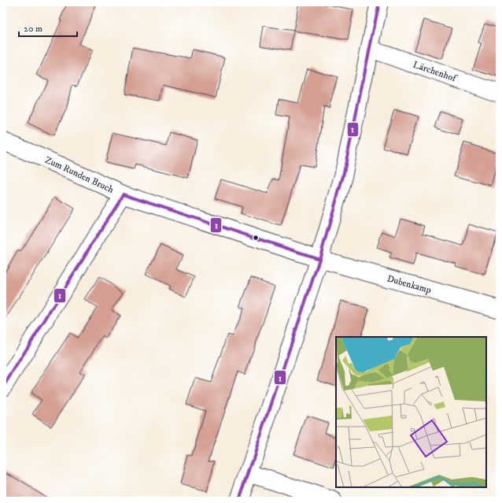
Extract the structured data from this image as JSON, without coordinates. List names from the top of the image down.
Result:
{
  "streets": {
    "street": ["Lärchenhof", "Zum Runden Bruch", "Dubenkamp"]
  },
  "crossings": [
    ["Zum Runden Bruch", "Dubenkamp"]
  ],
  "lines": ["transit line 1"],
  "scale_bar": "20 m"
}
